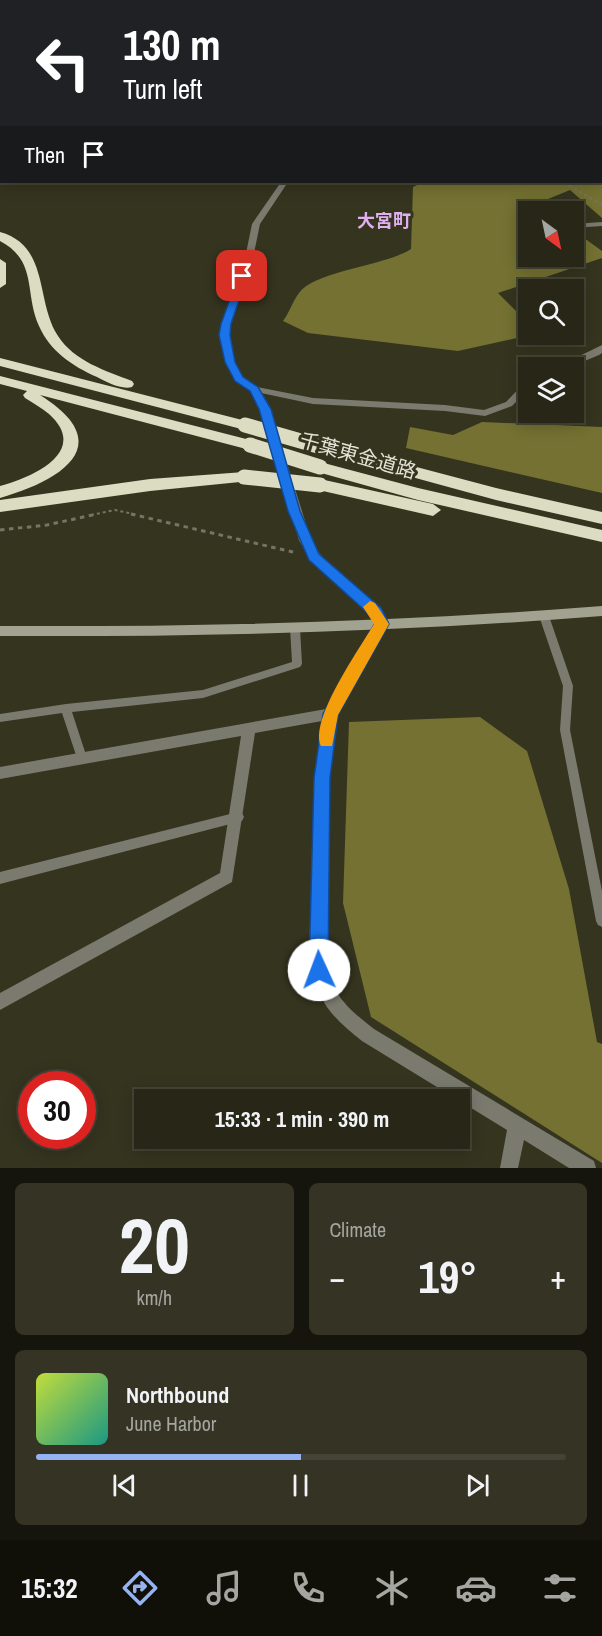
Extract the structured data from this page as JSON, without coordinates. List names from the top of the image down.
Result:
{
  "streets": {
    "highway": ["千葉東金道路"]
  },
  "districts": ["大宮町"],
  "north": "bottom right",
  "page": {
    "turn": ["130 m", "Turn left"],
    "then": "Then",
    "limit": "30",
    "trip": "15:33 · 1 min · 390 m",
    "tile": [
      ["20", "km/h"],
      "Climate"
    ],
    "heat": ["−", "19°", "+"],
    "song": ["Northbound", "June Harbor"],
    "tabs": "15:32"
  }
}
